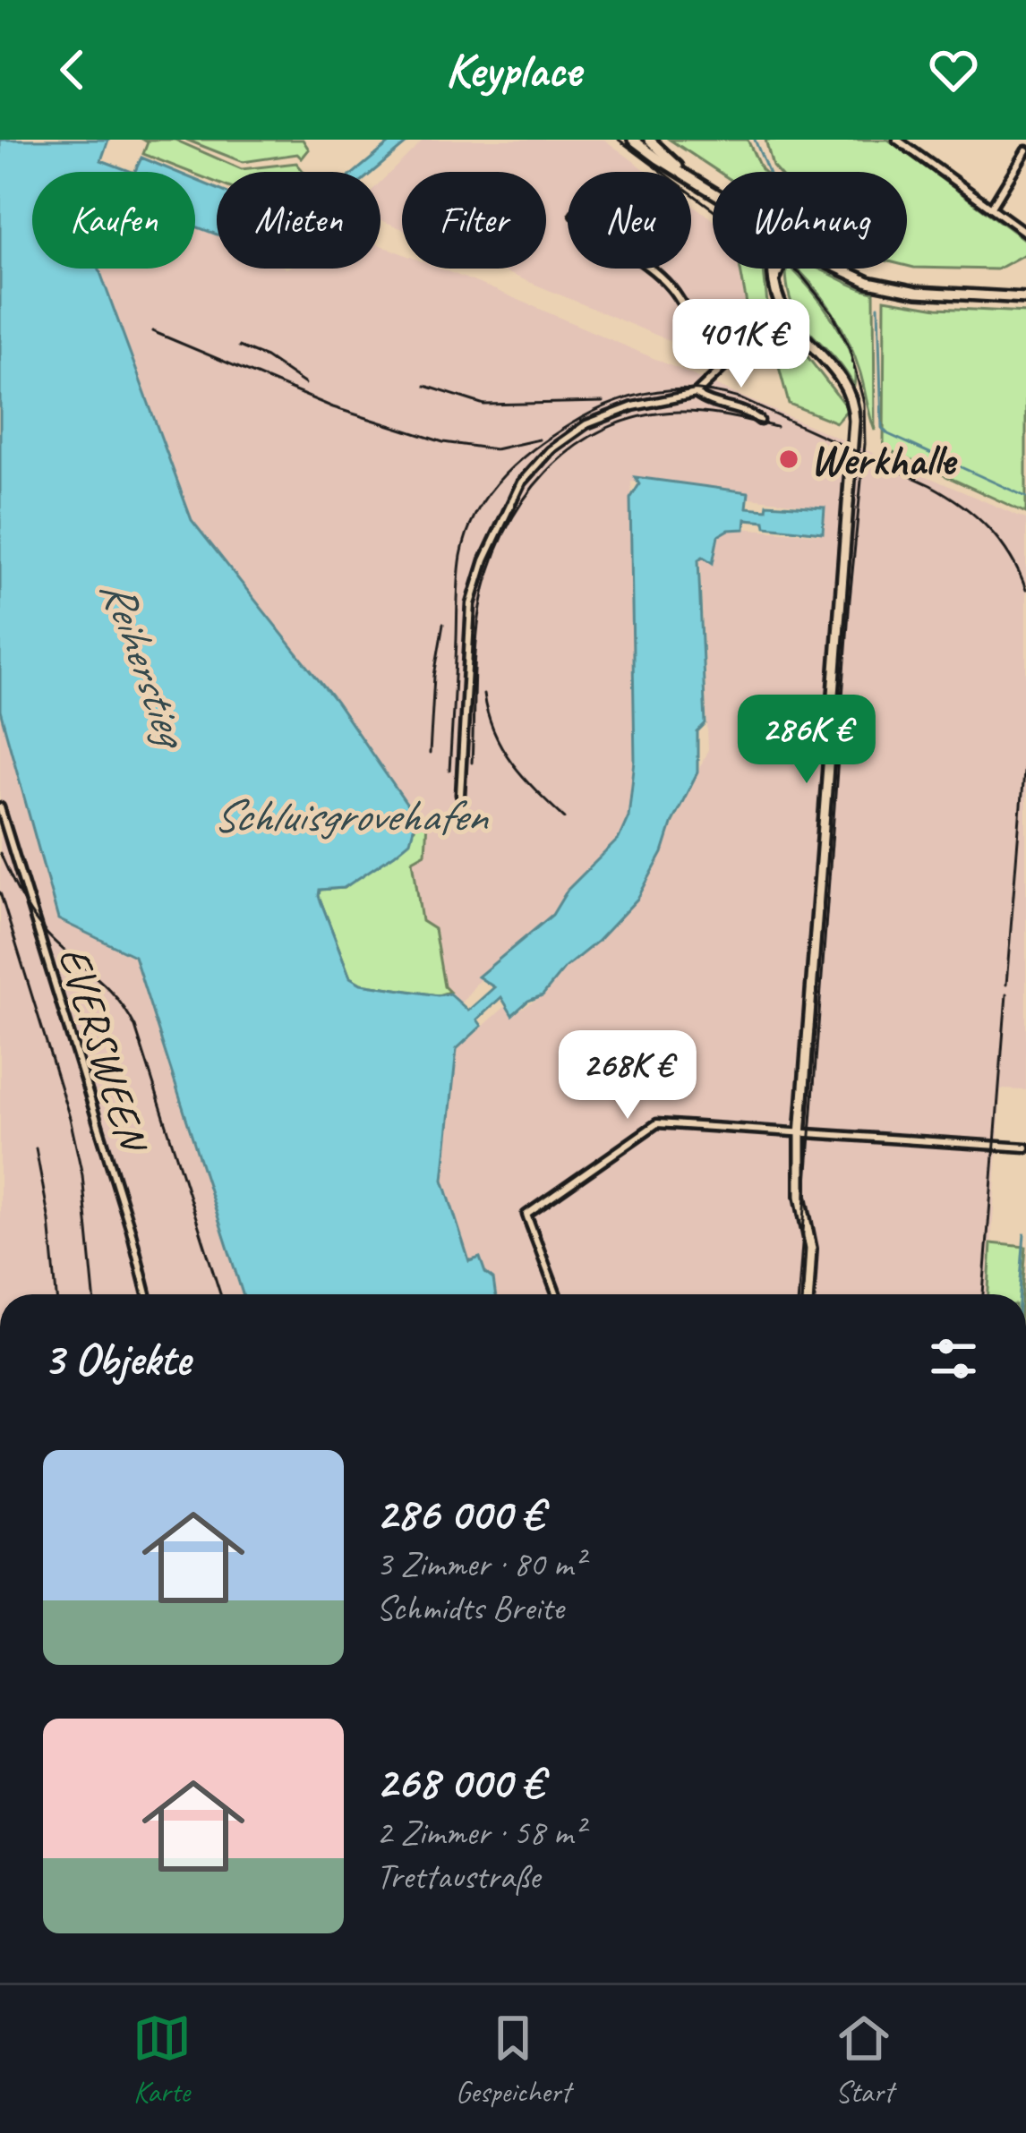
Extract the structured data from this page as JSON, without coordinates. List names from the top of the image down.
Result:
{
  "streets": {
    "street": ["EVERSWEEN"]
  },
  "water": ["Reiherstieg", "Schluisgrovehafen"],
  "places": ["Werkhalle"],
  "page": {
    "header": "Keyplace",
    "chip": [
      "Kaufen",
      "Mieten",
      "Filter",
      "Neu",
      "Wohnung"
    ],
    "price": ["401K €", "286K €", "268K €"],
    "heading": "3 Objekte",
    "list": [
      {
        "name": "286 000 €",
        "note": "3 Zimmer · 80 m² · Schmidts Breite"
      },
      {
        "name": "268 000 €",
        "note": "2 Zimmer · 58 m² · Trettaustraße"
      }
    ],
    "tabs": ["Karte", "Gespeichert", "Start"]
  }
}
